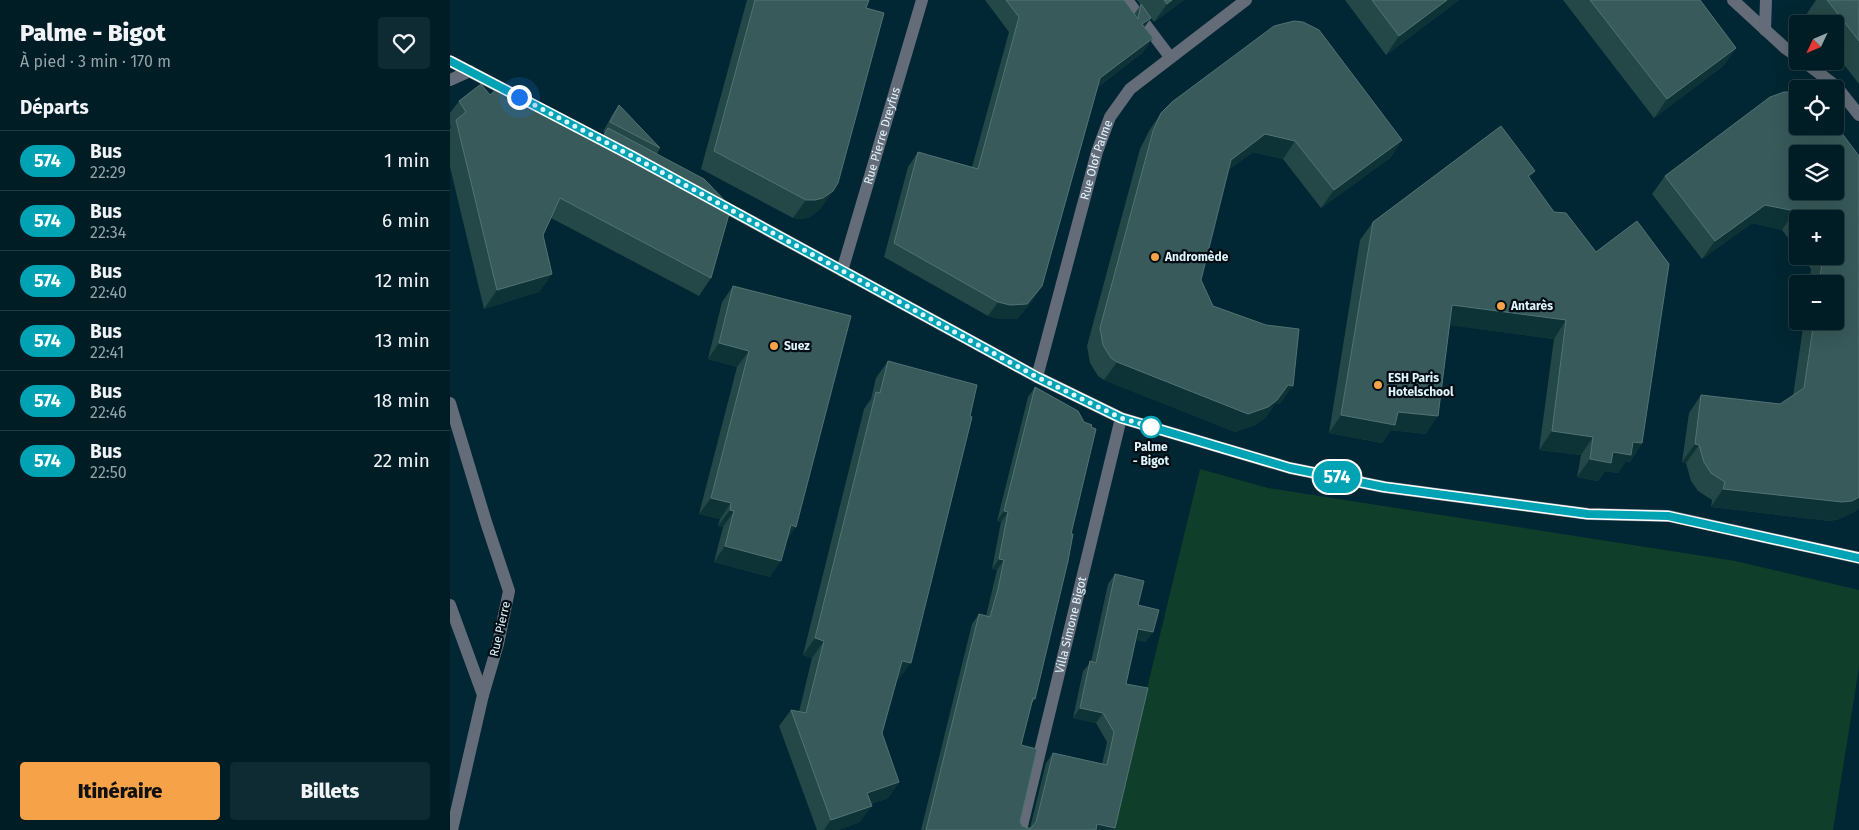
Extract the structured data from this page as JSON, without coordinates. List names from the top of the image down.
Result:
{
  "streets": {
    "street": [
      "Rue Pierre Dreyfus",
      "Rue Olof Palme",
      "Villa Simone Bigot",
      "Rue Pierre"
    ]
  },
  "places": [
    "Andromède",
    "Antarès",
    "Suez",
    "ESH Paris Hotelschool",
    "Palme - Bigot"
  ],
  "lines": ["bus line 574"],
  "north": "bottom left",
  "page": {
    "heading": [
      ["Palme - Bigot", "À pied · 3 min · 170 m"],
      "Départs"
    ],
    "on_map": "574",
    "map_buttons": ["+", "−"],
    "list": [
      {
        "mark": "574",
        "name": "Bus",
        "note": "22:29",
        "value": "1 min"
      },
      {
        "mark": "574",
        "name": "Bus",
        "note": "22:34",
        "value": "6 min"
      },
      {
        "mark": "574",
        "name": "Bus",
        "note": "22:40",
        "value": "12 min"
      },
      {
        "mark": "574",
        "name": "Bus",
        "note": "22:41",
        "value": "13 min"
      },
      {
        "mark": "574",
        "name": "Bus",
        "note": "22:46",
        "value": "18 min"
      },
      {
        "mark": "574",
        "name": "Bus",
        "note": "22:50",
        "value": "22 min"
      }
    ],
    "buttons": ["Itinéraire", "Billets"]
  }
}
